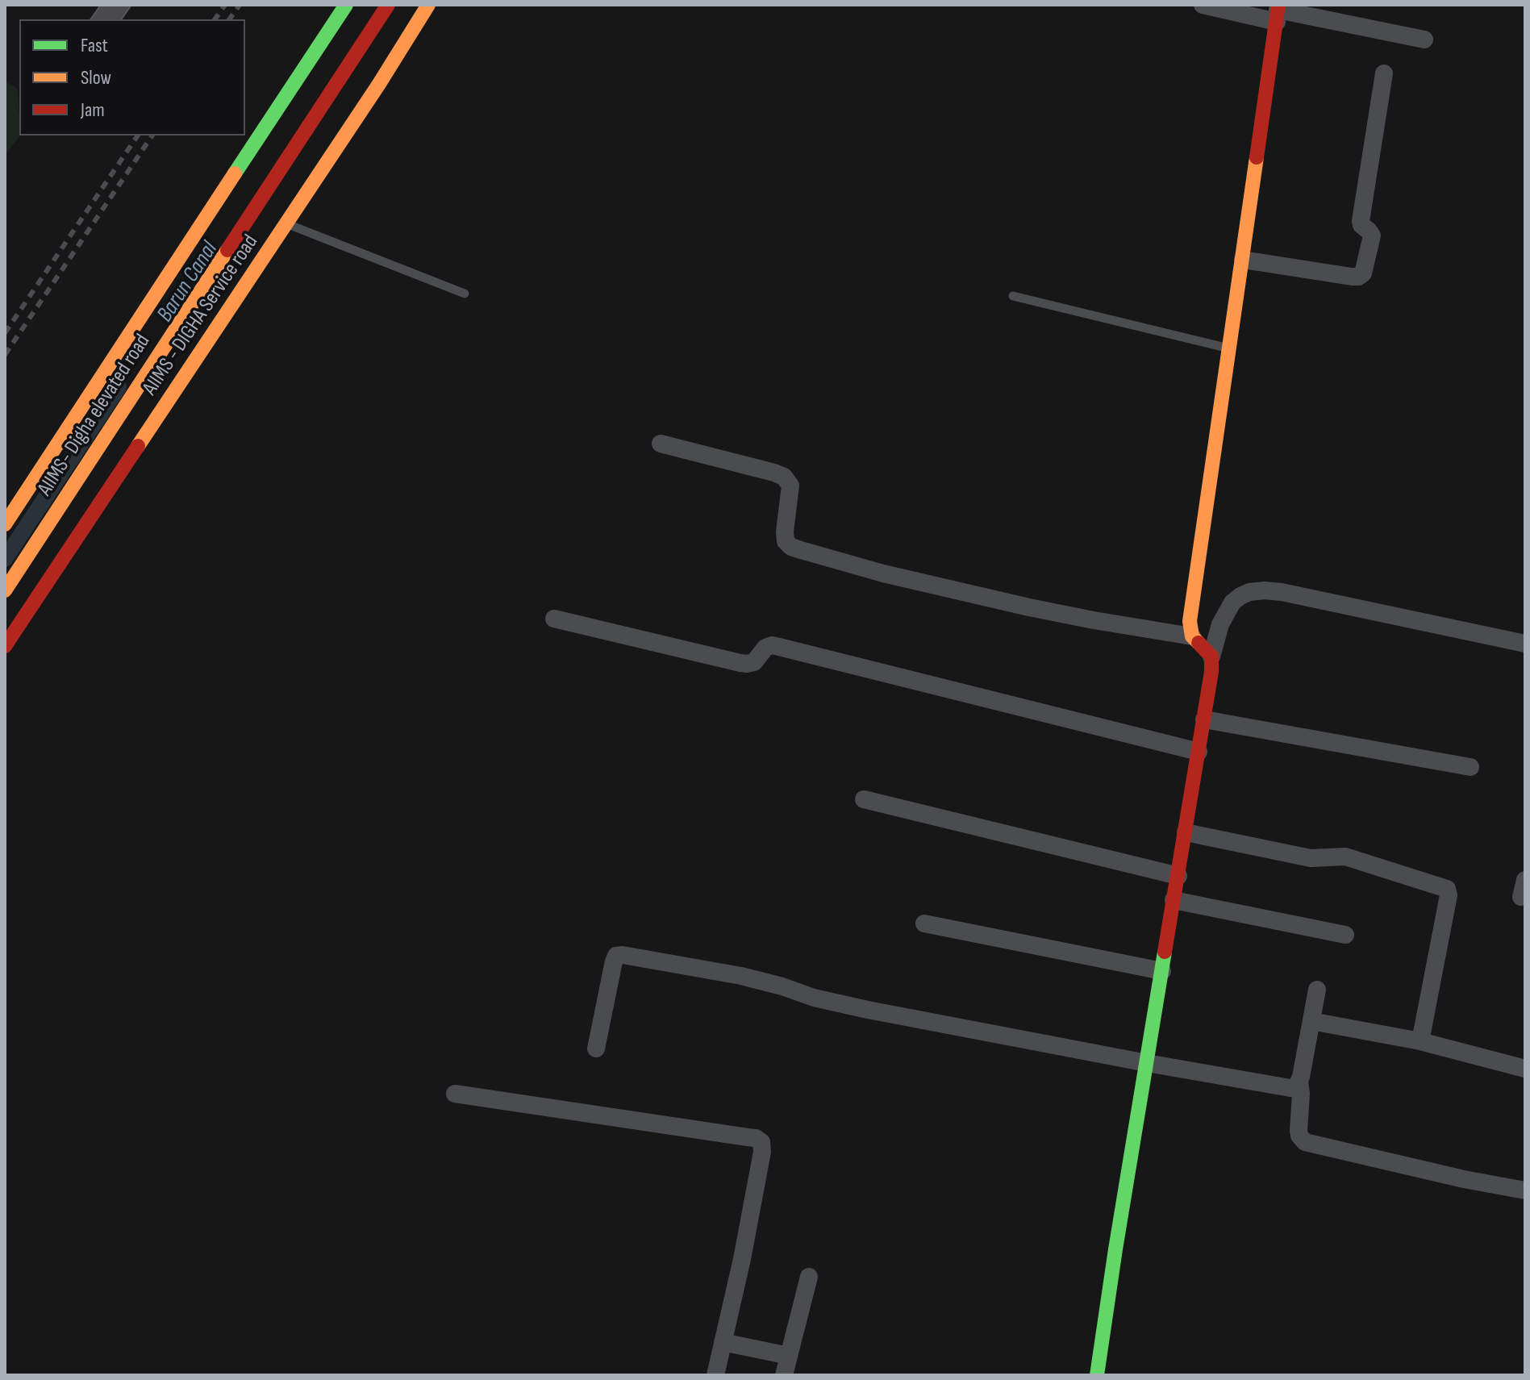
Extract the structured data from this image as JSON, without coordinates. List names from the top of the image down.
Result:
{
  "streets": {
    "main road": ["AIIMS - DIGHA Service road", "AIIMS- Digha elevated road"]
  },
  "water": ["Barun Canal"],
  "legend": ["Fast", "Slow", "Jam"]
}
